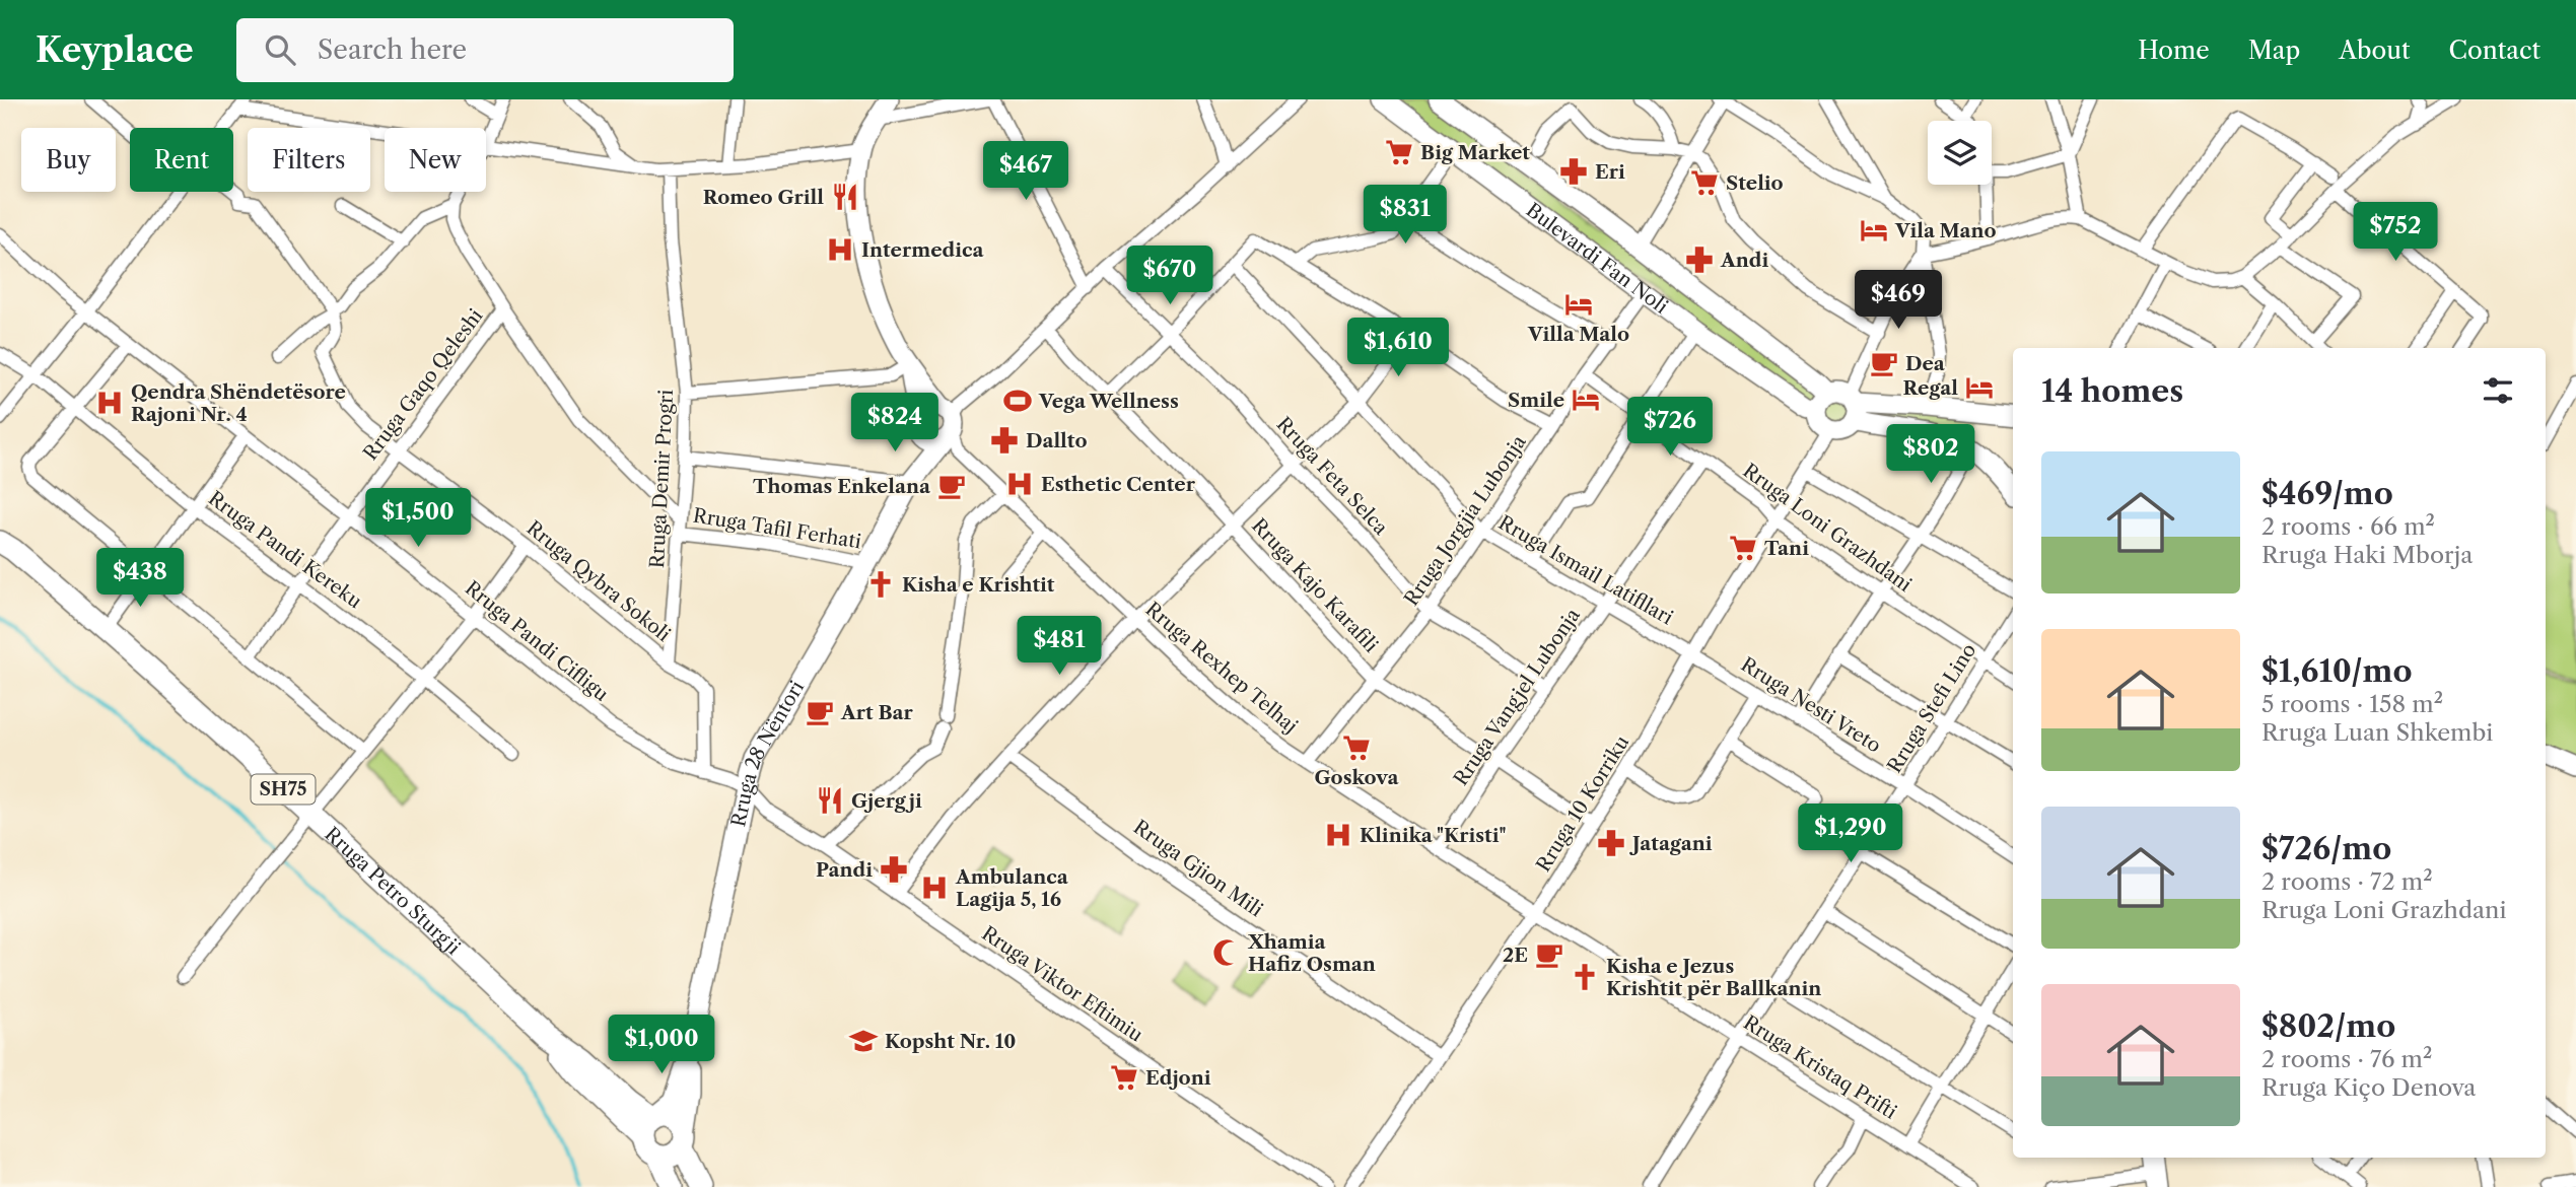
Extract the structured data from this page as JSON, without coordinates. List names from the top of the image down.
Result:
{
  "streets": {
    "main road": [
      "Bulevardi Fan Noli",
      "Rruga 28 Nëntori",
      "SH75",
      "Rruga Petro Sturgji"
    ],
    "street": [
      "Rruga Gaqo Qeleshi",
      "Rruga Feta Selca",
      "Rruga Demir Progri",
      "Rruga Jorgjia Lubonja",
      "Rruga Loni Grazhdani",
      "Rruga Tafil Ferhati",
      "Rruga Pandi Kereku",
      "Rruga Ismail Latifllari",
      "Rruga Qybra Sokoli",
      "Rruga Kajo Karafili",
      "Rruga Pandi Cifligu",
      "Rruga Rexhep Telhaj",
      "Rruga Vangjel Lubonja",
      "Rruga Nesti Vreto",
      "Rruga Stefi Lino",
      "Rruga 10 Korriku",
      "Rruga Gjion Mili",
      "Rruga Viktor Eftimiu",
      "Rruga Kristaq Prifti"
    ]
  },
  "crossings": [
    ["Bulevardi Fan Noli", "Rruga Jorgjia Lubonja"],
    ["Bulevardi Fan Noli", "Rruga 10 Korriku"],
    ["Rruga Gaqo Qeleshi", "Rruga Pandi Kereku"],
    ["Rruga Gaqo Qeleshi", "Rruga Qybra Sokoli"],
    ["Rruga Gaqo Qeleshi", "Rruga Pandi Cifligu"],
    ["Rruga Feta Selca", "Rruga Jorgjia Lubonja"],
    ["Rruga Feta Selca", "Rruga Vangjel Lubonja"],
    ["Rruga Demir Progri", "Rruga Tafil Ferhati"],
    ["Rruga Demir Progri", "Rruga Qybra Sokoli"],
    ["Rruga Jorgjia Lubonja", "Rruga Loni Grazhdani"],
    ["Rruga Jorgjia Lubonja", "Rruga Ismail Latifllari"],
    ["Rruga Jorgjia Lubonja", "Rruga Kajo Karafili"],
    ["Rruga Jorgjia Lubonja", "Rruga Rexhep Telhaj"],
    ["Rruga Loni Grazhdani", "Rruga Vangjel Lubonja"],
    ["Rruga Loni Grazhdani", "Rruga Stefi Lino"],
    ["Rruga Loni Grazhdani", "Rruga 10 Korriku"],
    ["Rruga Tafil Ferhati", "Rruga 28 Nëntori"],
    ["Rruga Ismail Latifllari", "Rruga Vangjel Lubonja"],
    ["Rruga Ismail Latifllari", "Rruga Nesti Vreto"],
    ["Rruga Ismail Latifllari", "Rruga 10 Korriku"],
    ["Rruga Kajo Karafili", "Rruga Vangjel Lubonja"],
    ["Rruga Kajo Karafili", "Rruga 10 Korriku"],
    ["Rruga Pandi Cifligu", "Rruga 28 Nëntori"],
    ["Rruga Pandi Cifligu", "Rruga Viktor Eftimiu"],
    ["Rruga Rexhep Telhaj", "Rruga Vangjel Lubonja"],
    ["Rruga Rexhep Telhaj", "Rruga 28 Nëntori"],
    ["Rruga Rexhep Telhaj", "Rruga 10 Korriku"],
    ["Rruga Rexhep Telhaj", "Rruga Kristaq Prifti"],
    ["Rruga Nesti Vreto", "Rruga Stefi Lino"],
    ["Rruga Nesti Vreto", "Rruga 10 Korriku"],
    ["Rruga Stefi Lino", "Rruga Kristaq Prifti"],
    ["Rruga 28 Nëntori", "SH75"],
    ["Rruga 28 Nëntori", "Rruga Petro Sturgji"],
    ["Rruga 28 Nëntori", "Rruga Viktor Eftimiu"],
    ["SH75", "Rruga Petro Sturgji"],
    ["Rruga 10 Korriku", "Rruga Gjion Mili"],
    ["Rruga 10 Korriku", "Rruga Kristaq Prifti"]
  ],
  "places": {
    "supermarket": [
      "Big Market",
      "Stelio",
      "Tani",
      "Goskova",
      "Edjoni"
    ],
    "pharmacy": [
      "Eri",
      "Andi",
      "Dallto",
      "Jatagani",
      "Pandi"
    ],
    "restaurant": ["Romeo Grill", "Gjergji"],
    "hotel": [
      "Vila Mano",
      "Villa Malo",
      "Regal",
      "Smile"
    ],
    "hospital": [
      "Intermedica",
      "Qendra Shëndetësore Rajoni Nr. 4",
      "Esthetic Center",
      "Klinika \"Kristi\"",
      "Ambulanca Lagija 5, 16"
    ],
    "cafe": [
      "Dea",
      "Thomas Enkelana",
      "Art Bar",
      "2E"
    ],
    "sports": ["Vega Wellness"],
    "church": ["Kisha e Krishtit", "Kisha e Jezus Krishtit për Ballkanin"],
    "mosque": ["Xhamia Hafiz Osman"],
    "school or university": ["Kopsht Nr. 10"]
  },
  "page": {
    "header": "Keyplace",
    "search": "Search here",
    "nav": [
      "Home",
      "Map",
      "About",
      "Contact"
    ],
    "chip": [
      "Buy",
      "Rent",
      "Filters",
      "New"
    ],
    "price": [
      "$467",
      "$831",
      "$752",
      "$670",
      "$469",
      "$1,610",
      "$824",
      "$726",
      "$802",
      "$1,500",
      "$438",
      "$481",
      "$1,290",
      "$1,000"
    ],
    "heading": "14 homes",
    "list": [
      {
        "name": "$469/mo",
        "note": "2 rooms · 66 m² · Rruga Haki Mborja"
      },
      {
        "name": "$1,610/mo",
        "note": "5 rooms · 158 m² · Rruga Luan Shkembi"
      },
      {
        "name": "$726/mo",
        "note": "2 rooms · 72 m² · Rruga Loni Grazhdani"
      },
      {
        "name": "$802/mo",
        "note": "2 rooms · 76 m² · Rruga Kiço Denova"
      }
    ]
  }
}
